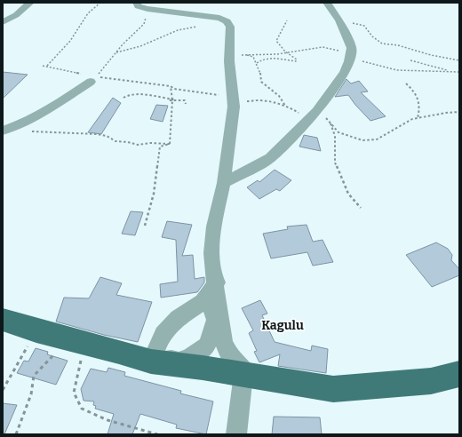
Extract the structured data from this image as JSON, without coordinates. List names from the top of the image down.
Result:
{
  "districts": ["Kagulu"]
}
